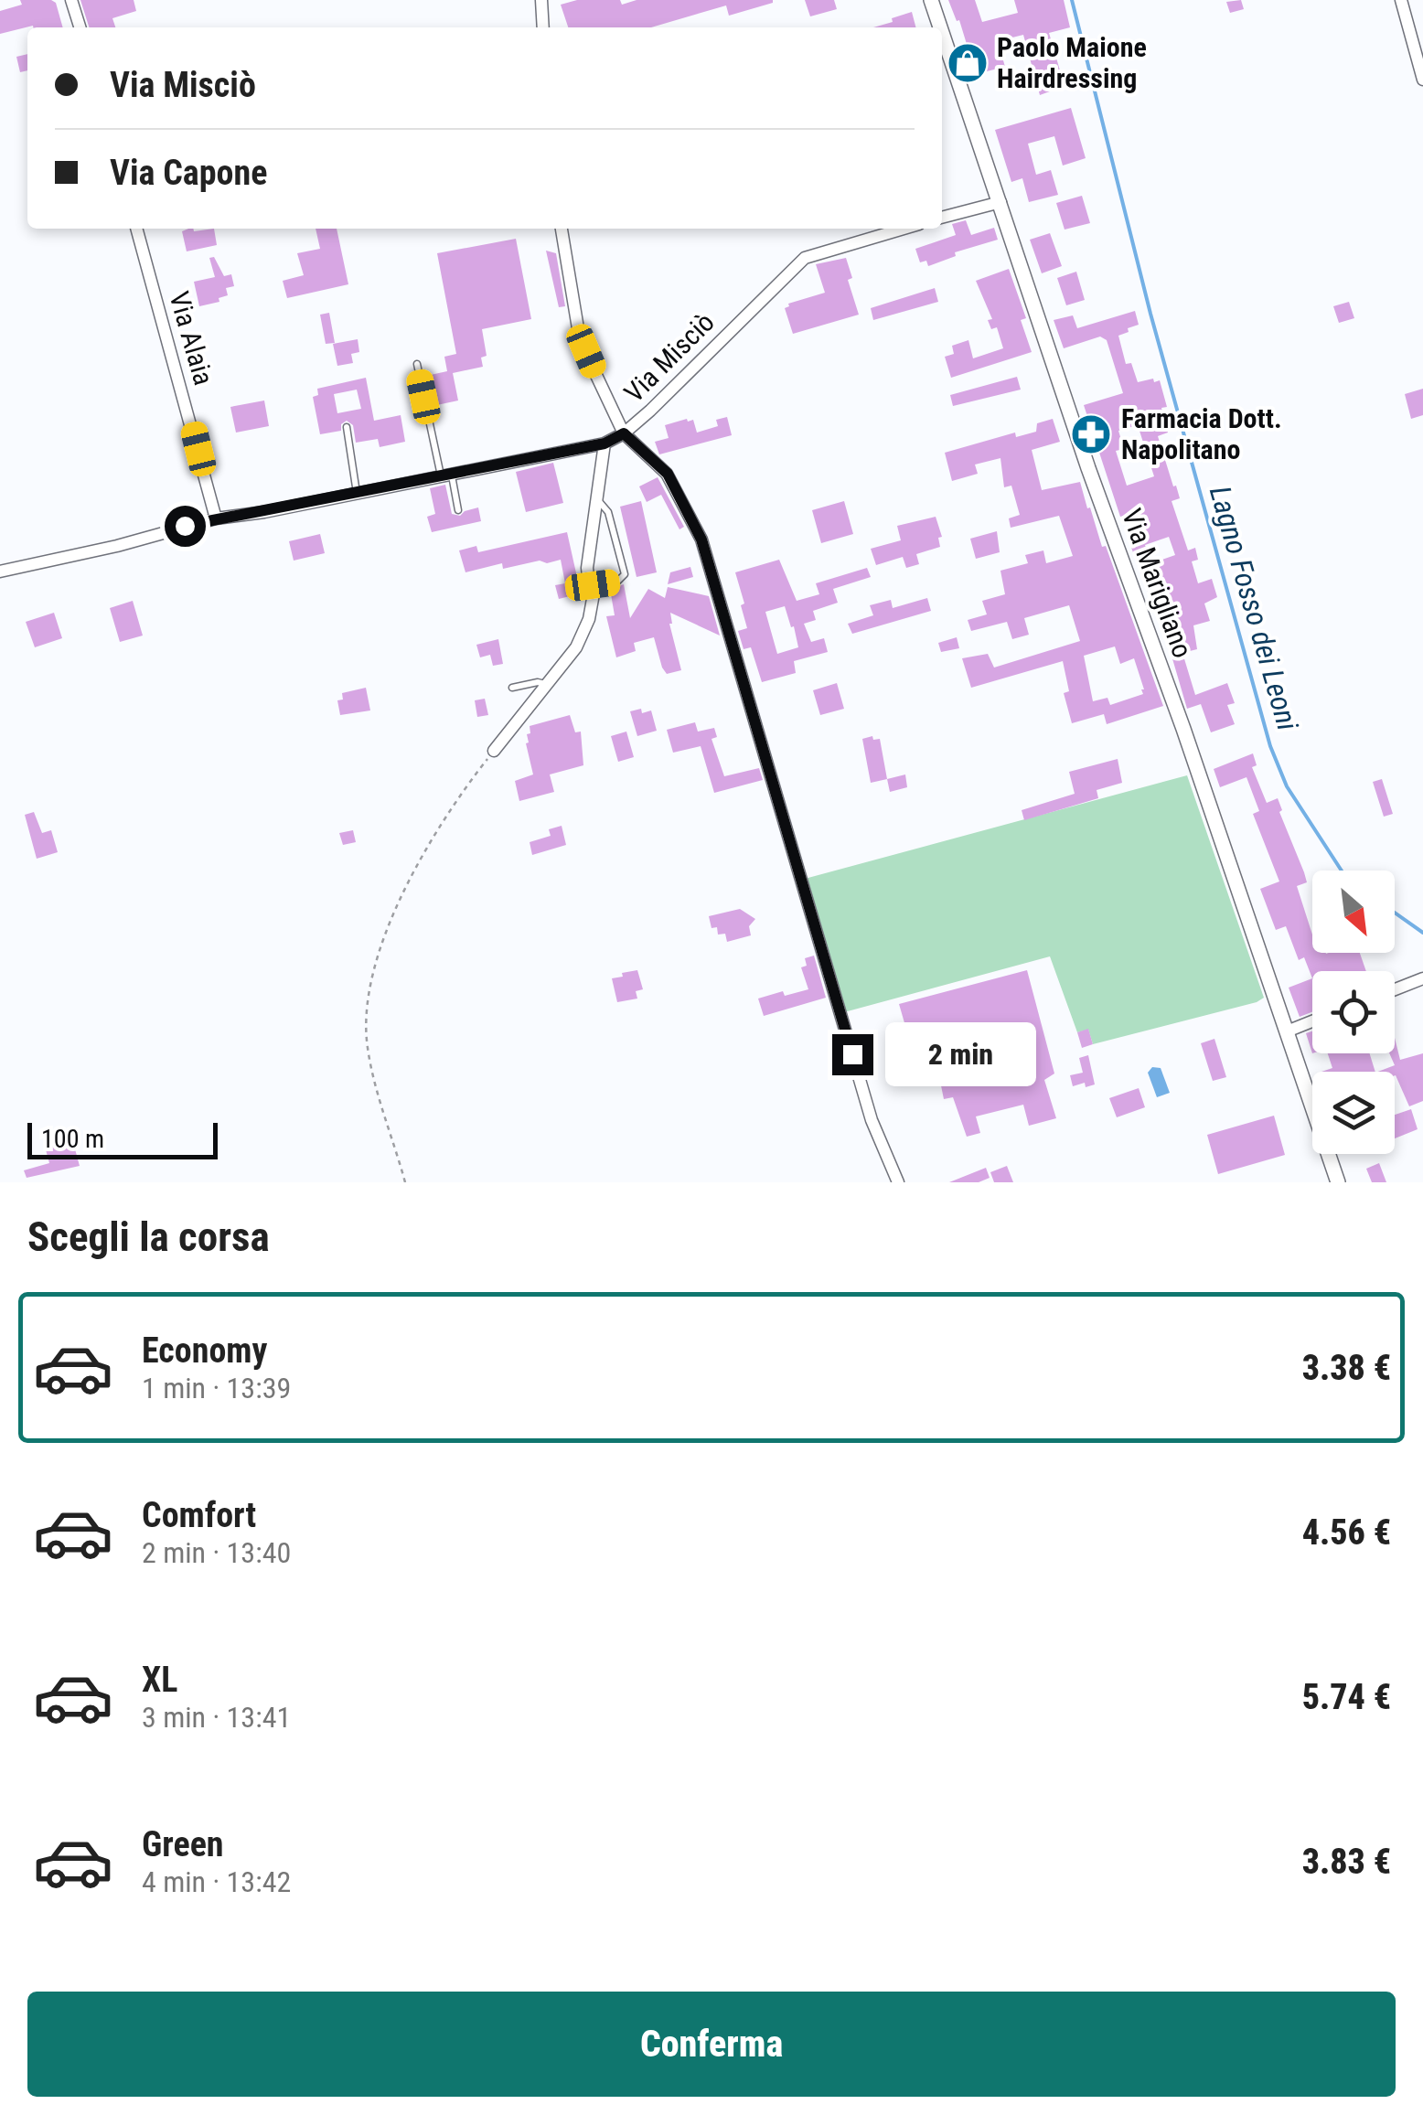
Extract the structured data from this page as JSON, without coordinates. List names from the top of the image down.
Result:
{
  "streets": {
    "street": ["Via Alaia", "Via Misciò", "Via Marigliano"]
  },
  "crossings": [
    ["Via Alaia", "Via Misciò"]
  ],
  "water": ["Lagno Fosso dei Leoni"],
  "places": {
    "shop": ["Paolo Maione Hairdressing"],
    "pharmacy": ["Farmacia Dott. Napolitano"]
  },
  "scale_bar": "100 m",
  "north": "bottom right",
  "page": {
    "banner": ["Via Misciò", "Via Capone"],
    "bubble": "2 min",
    "scale": "100 m",
    "heading": "Scegli la corsa",
    "list": [
      {
        "name": "Economy",
        "note": "1 min · 13:39",
        "value": "3.38 €"
      },
      {
        "name": "Comfort",
        "note": "2 min · 13:40",
        "value": "4.56 €"
      },
      {
        "name": "XL",
        "note": "3 min · 13:41",
        "value": "5.74 €"
      },
      {
        "name": "Green",
        "note": "4 min · 13:42",
        "value": "3.83 €"
      }
    ],
    "buttons": "Conferma"
  }
}
